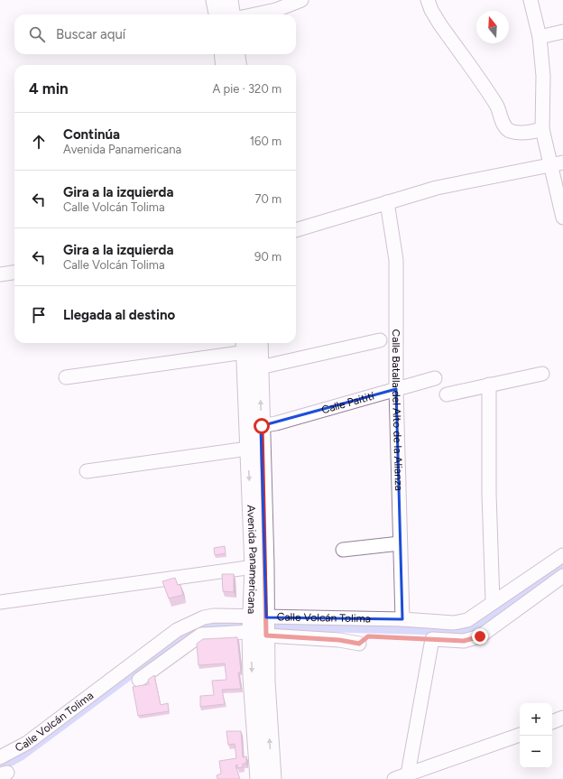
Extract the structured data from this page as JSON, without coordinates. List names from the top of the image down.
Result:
{
  "streets": {
    "main road": ["Avenida Panamericana"],
    "street": ["Calle Paitití", "Calle Batalla del Alto de la Alianza", "Calle Volcán Tolima"]
  },
  "crossings": [
    ["Calle Paitití", "Calle Batalla del Alto de la Alianza"],
    ["Calle Paitití", "Avenida Panamericana"],
    ["Calle Batalla del Alto de la Alianza", "Calle Volcán Tolima"],
    ["Avenida Panamericana", "Calle Volcán Tolima"]
  ],
  "north": "top",
  "page": {
    "search": "Buscar aquí",
    "heading": ["4 min", "A pie · 320 m"],
    "list": [
      ["Continúa", "Avenida Panamericana", "160 m"],
      ["Gira a la izquierda", "Calle Volcán Tolima", "70 m"],
      ["Gira a la izquierda", "Calle Volcán Tolima", "90 m"],
      "Llegada al destino"
    ],
    "map_buttons": ["+", "−"]
  }
}
